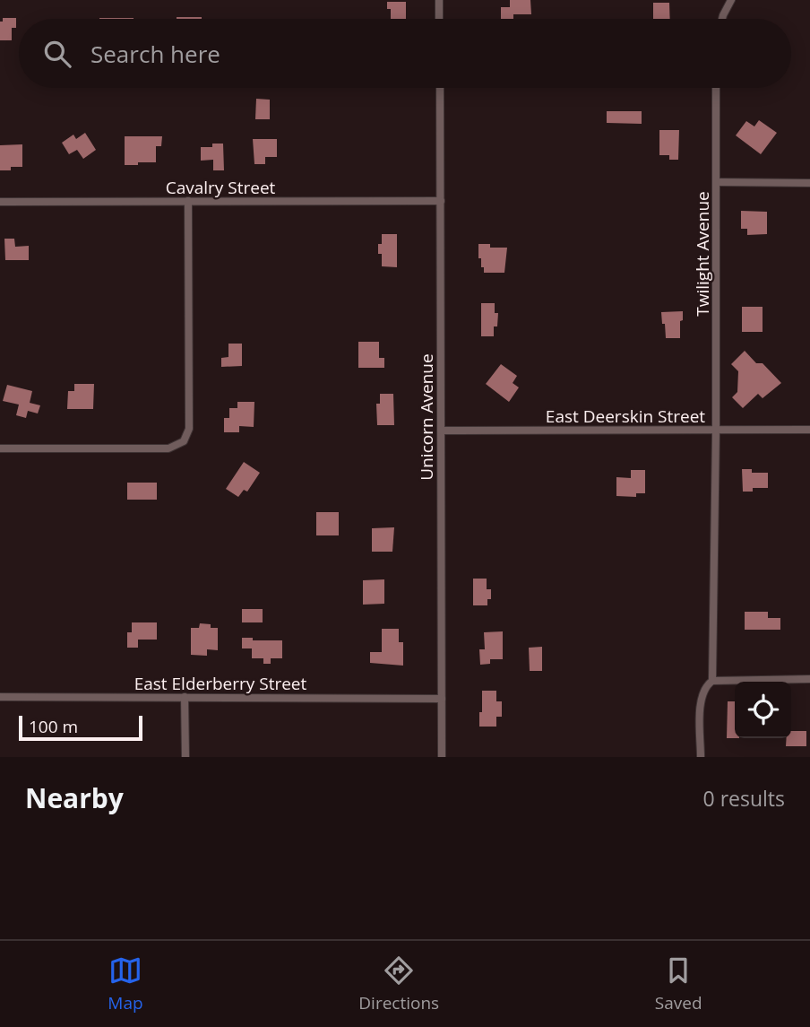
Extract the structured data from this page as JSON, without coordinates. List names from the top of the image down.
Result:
{
  "streets": {
    "street": [
      "Cavalry Street",
      "Twilight Avenue",
      "East Deerskin Street",
      "Unicorn Avenue",
      "East Elderberry Street"
    ]
  },
  "crossings": [
    ["Cavalry Street", "Unicorn Avenue"],
    ["Twilight Avenue", "East Deerskin Street"],
    ["East Deerskin Street", "Unicorn Avenue"],
    ["Unicorn Avenue", "East Elderberry Street"]
  ],
  "scale_bar": "100 m",
  "page": {
    "search": "Search here",
    "scale": "100 m",
    "heading": ["Nearby", "0 results"],
    "nav": ["Map", "Directions", "Saved"]
  }
}
